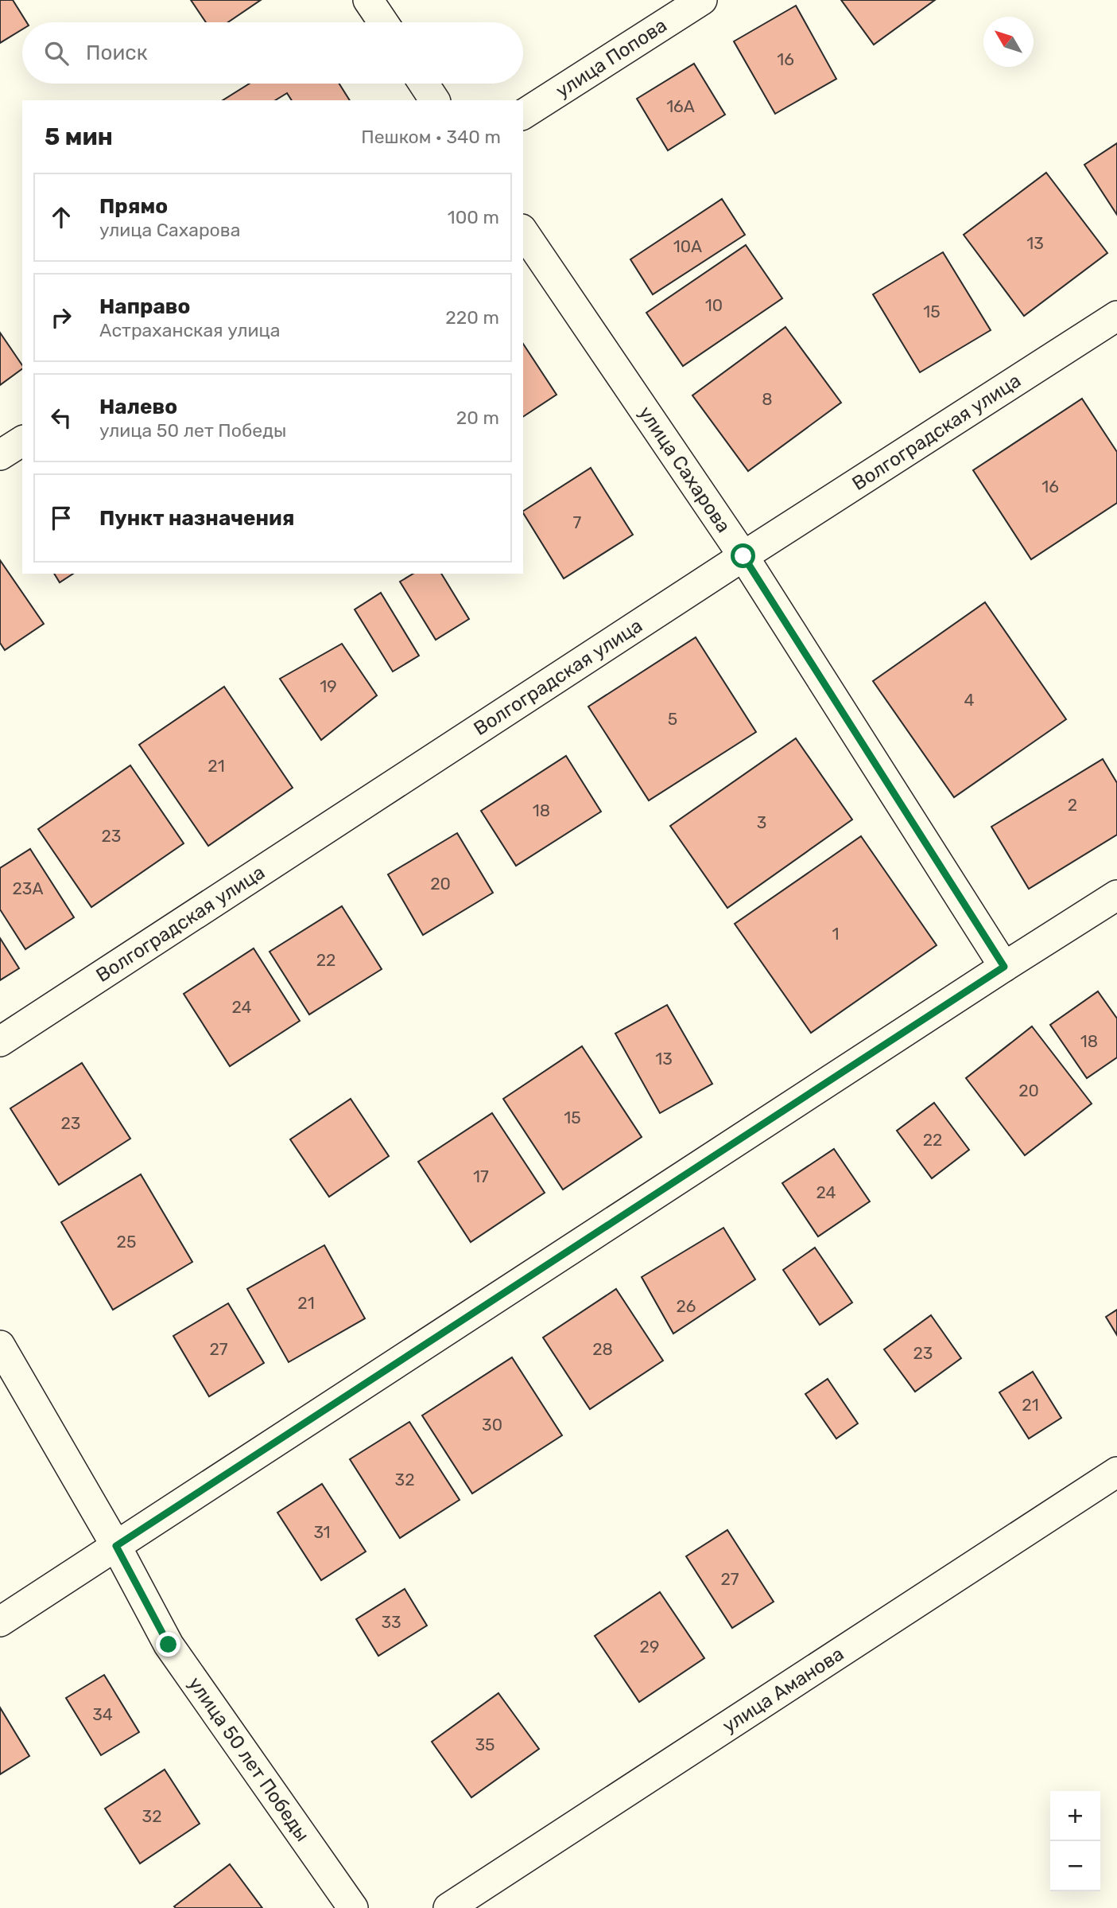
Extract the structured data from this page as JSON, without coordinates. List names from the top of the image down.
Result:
{
  "streets": {
    "street": [
      "улица Попова",
      "Волгоградская улица",
      "улица Сахарова",
      "улица Аманова",
      "улица 50 лет Победы"
    ]
  },
  "crossings": [
    ["Волгоградская улица", "улица Сахарова"]
  ],
  "house_numbers": [
    "16",
    "16А",
    "13",
    "10А",
    "10",
    "15",
    "8",
    "16",
    "7",
    "19",
    "4",
    "5",
    "21",
    "2",
    "18",
    "3",
    "23",
    "20",
    "23А",
    "1",
    "22",
    "24",
    "18",
    "13",
    "20",
    "15",
    "23",
    "22",
    "17",
    "24",
    "25",
    "21",
    "26",
    "27",
    "28",
    "23",
    "21",
    "30",
    "32",
    "31",
    "27",
    "33",
    "29",
    "34",
    "35",
    "32"
  ],
  "north": "top left",
  "page": {
    "search": "Поиск",
    "heading": ["5 мин", "Пешком · 340 m"],
    "list": [
      ["Прямо", "улица Сахарова", "100 m"],
      ["Направо", "Астраханская улица", "220 m"],
      ["Налево", "улица 50 лет Победы", "20 m"],
      "Пункт назначения"
    ],
    "map_buttons": ["+", "−"]
  }
}
